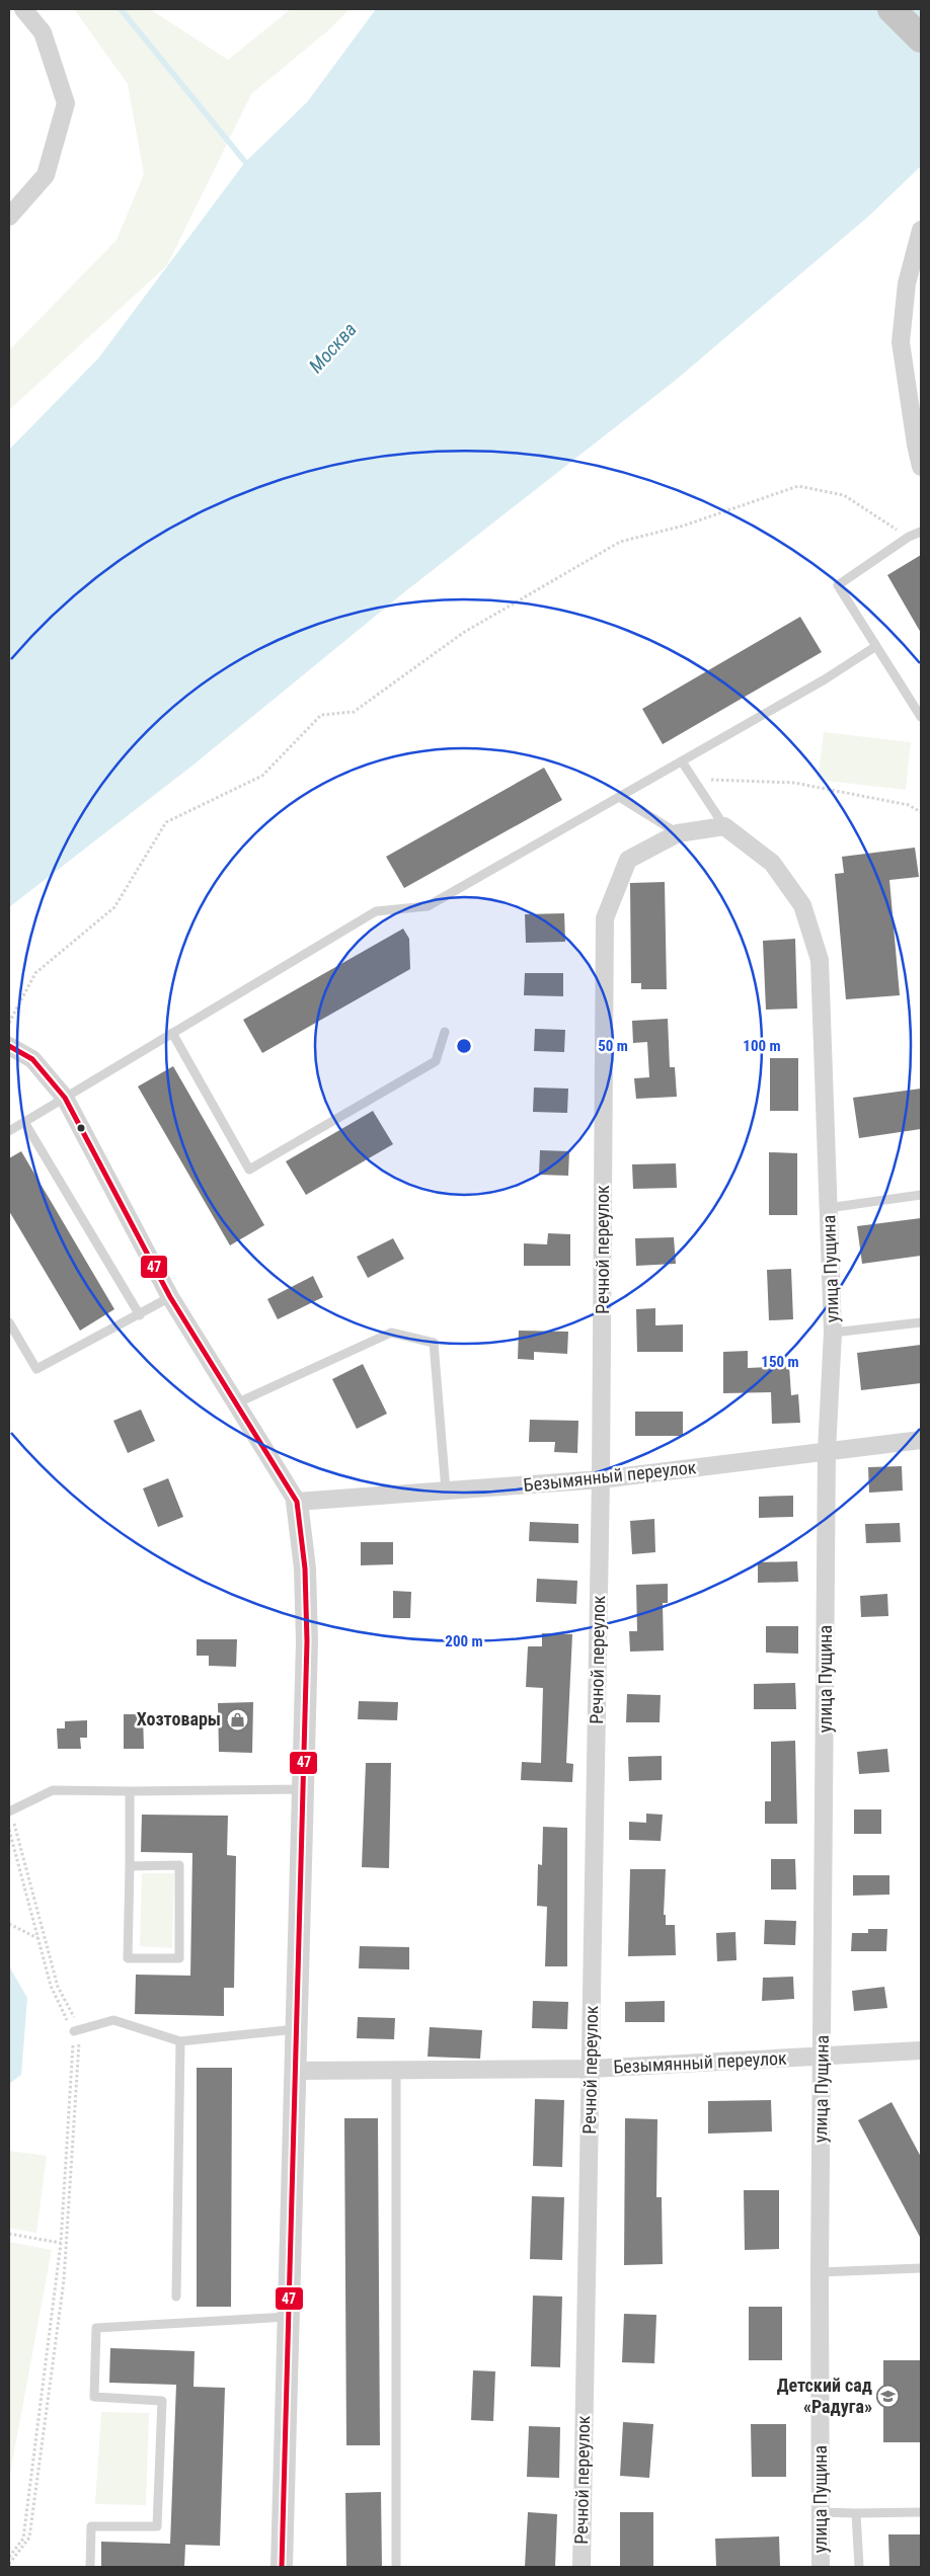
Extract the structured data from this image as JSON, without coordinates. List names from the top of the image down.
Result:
{
  "streets": {
    "street": ["Речной переулок", "улица Пущина", "Безымянный переулок"]
  },
  "crossings": [
    ["Речной переулок", "улица Пущина"],
    ["Речной переулок", "Безымянный переулок"],
    ["улица Пущина", "Безымянный переулок"]
  ],
  "water": ["Москва"],
  "places": {
    "shop": ["Хозтовары"],
    "school or university": ["Детский сад «Радуга»"]
  },
  "lines": ["transit line 47"],
  "rings": [
    "50 m",
    "100 m",
    "150 m",
    "200 m"
  ]
}
